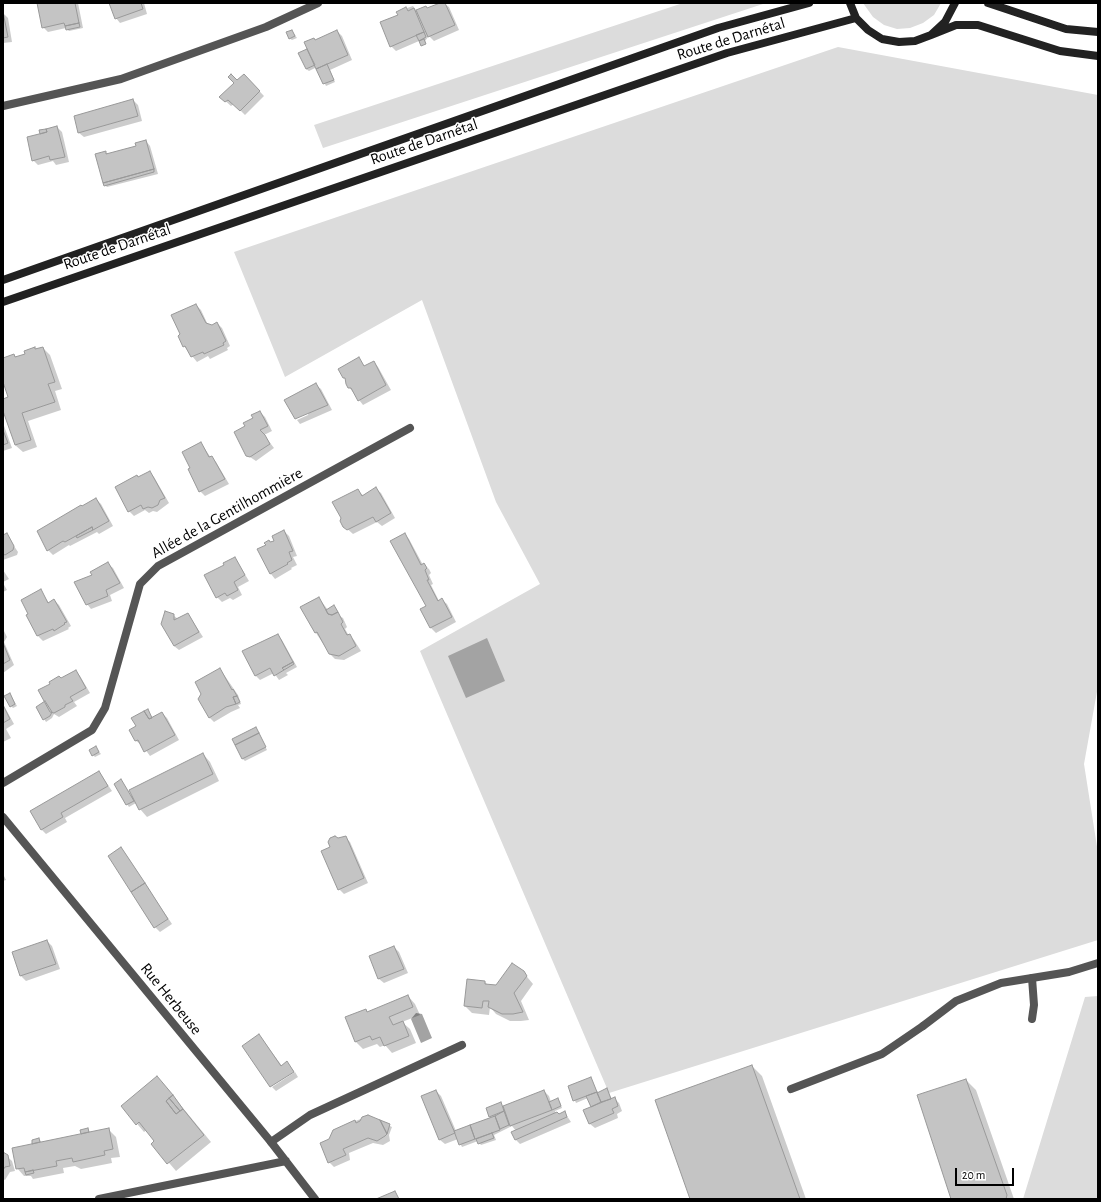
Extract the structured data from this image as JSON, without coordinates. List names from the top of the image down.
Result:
{
  "streets": {
    "main road": ["Route de Darnétal"],
    "street": ["Allée de la Gentilhommière", "Rue Herbeuse"]
  },
  "scale_bar": "20 m"
}
